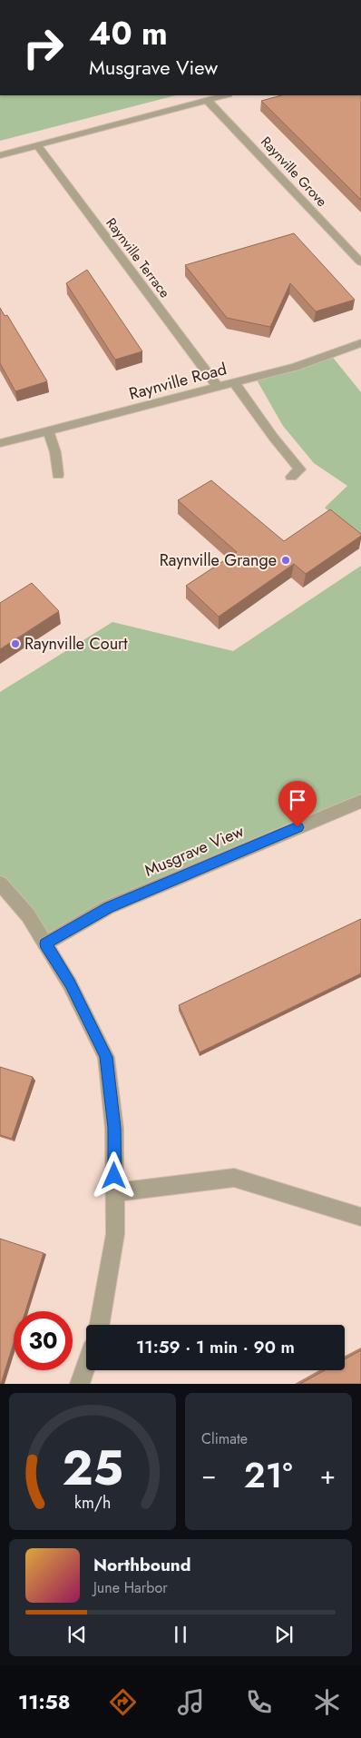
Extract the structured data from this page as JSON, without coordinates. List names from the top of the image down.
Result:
{
  "streets": {
    "street": [
      "Raynville Grove",
      "Raynville Terrace",
      "Raynville Road",
      "Musgrave View"
    ]
  },
  "crossings": [
    ["Raynville Terrace", "Raynville Road"]
  ],
  "places": ["Raynville Grange", "Raynville Court"],
  "page": {
    "turn": ["40 m", "Musgrave View"],
    "limit": "30",
    "trip": "11:59 · 1 min · 90 m",
    "tile": "Climate",
    "heat": ["−", "21°", "+"],
    "song": ["Northbound", "June Harbor"],
    "tabs": "11:58",
    "gauge": ["25", "km/h"]
  }
}
